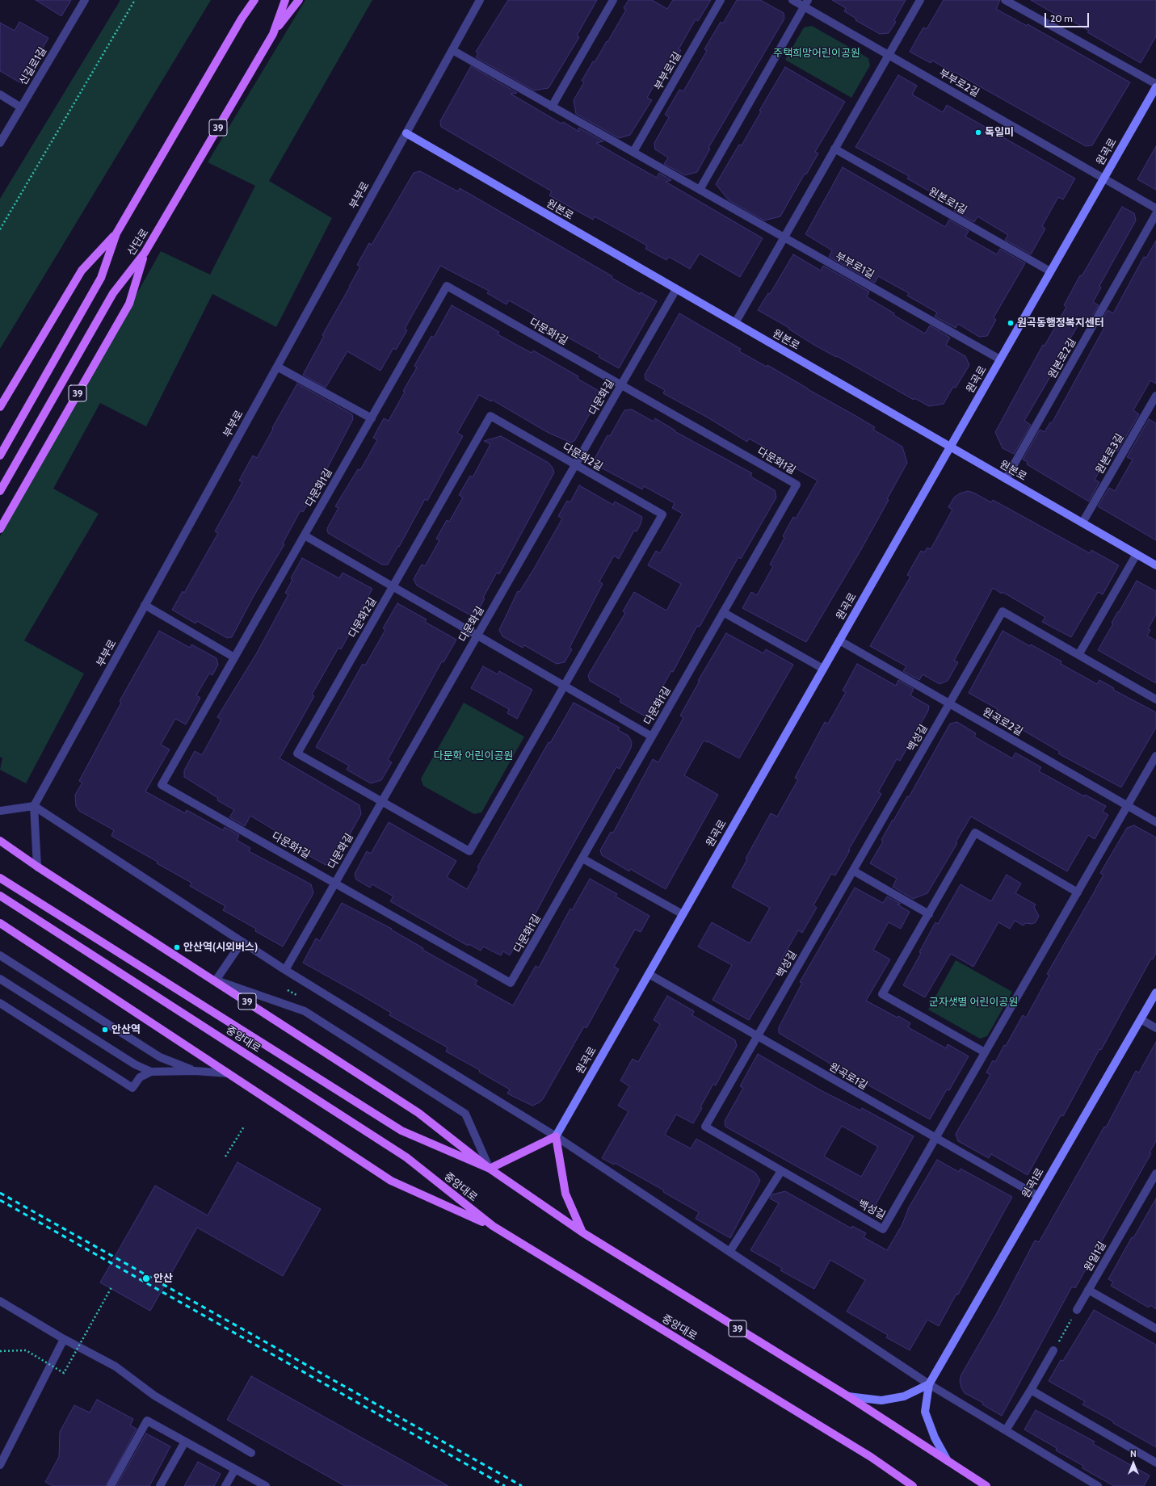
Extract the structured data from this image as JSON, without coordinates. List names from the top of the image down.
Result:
{
  "streets": {
    "main road": ["39", "산단로", "중앙대로"],
    "street": [
      "신길로1길",
      "부부로1길",
      "부부로2길",
      "원곡로",
      "부부로",
      "원본로1길",
      "원본로",
      "다문화1길",
      "원본로2길",
      "다문화길",
      "원본로3길",
      "다문화2길",
      "원곡로2길",
      "백성길",
      "원곡로1길",
      "원곡1로",
      "원일1길"
    ]
  },
  "crossings": [
    ["부부로1길", "원곡로"],
    ["부부로1길", "부부로"],
    ["부부로2길", "원곡로"],
    ["39", "산단로"],
    ["원곡로", "원본로1길"],
    ["원곡로", "원본로"],
    ["원곡로", "원곡로2길"],
    ["원곡로", "원곡로1길"],
    ["부부로", "원본로"],
    ["원본로", "원본로2길"],
    ["원본로", "다문화길"],
    ["원본로", "원본로3길"],
    ["다문화1길", "다문화길"],
    ["다문화길", "다문화2길"],
    ["원곡로2길", "백성길"],
    ["백성길", "원곡로1길"],
    ["원곡로1길", "원곡1로"]
  ],
  "parks": ["주택희망어린이공원", "다문화 어린이공원", "군자샛별 어린이공원"],
  "places": [
    "독일미",
    "원곡동행정복지센터",
    "안산역(시외버스)",
    "안산역",
    "안산"
  ],
  "scale_bar": "20 m",
  "north": "top"
}
